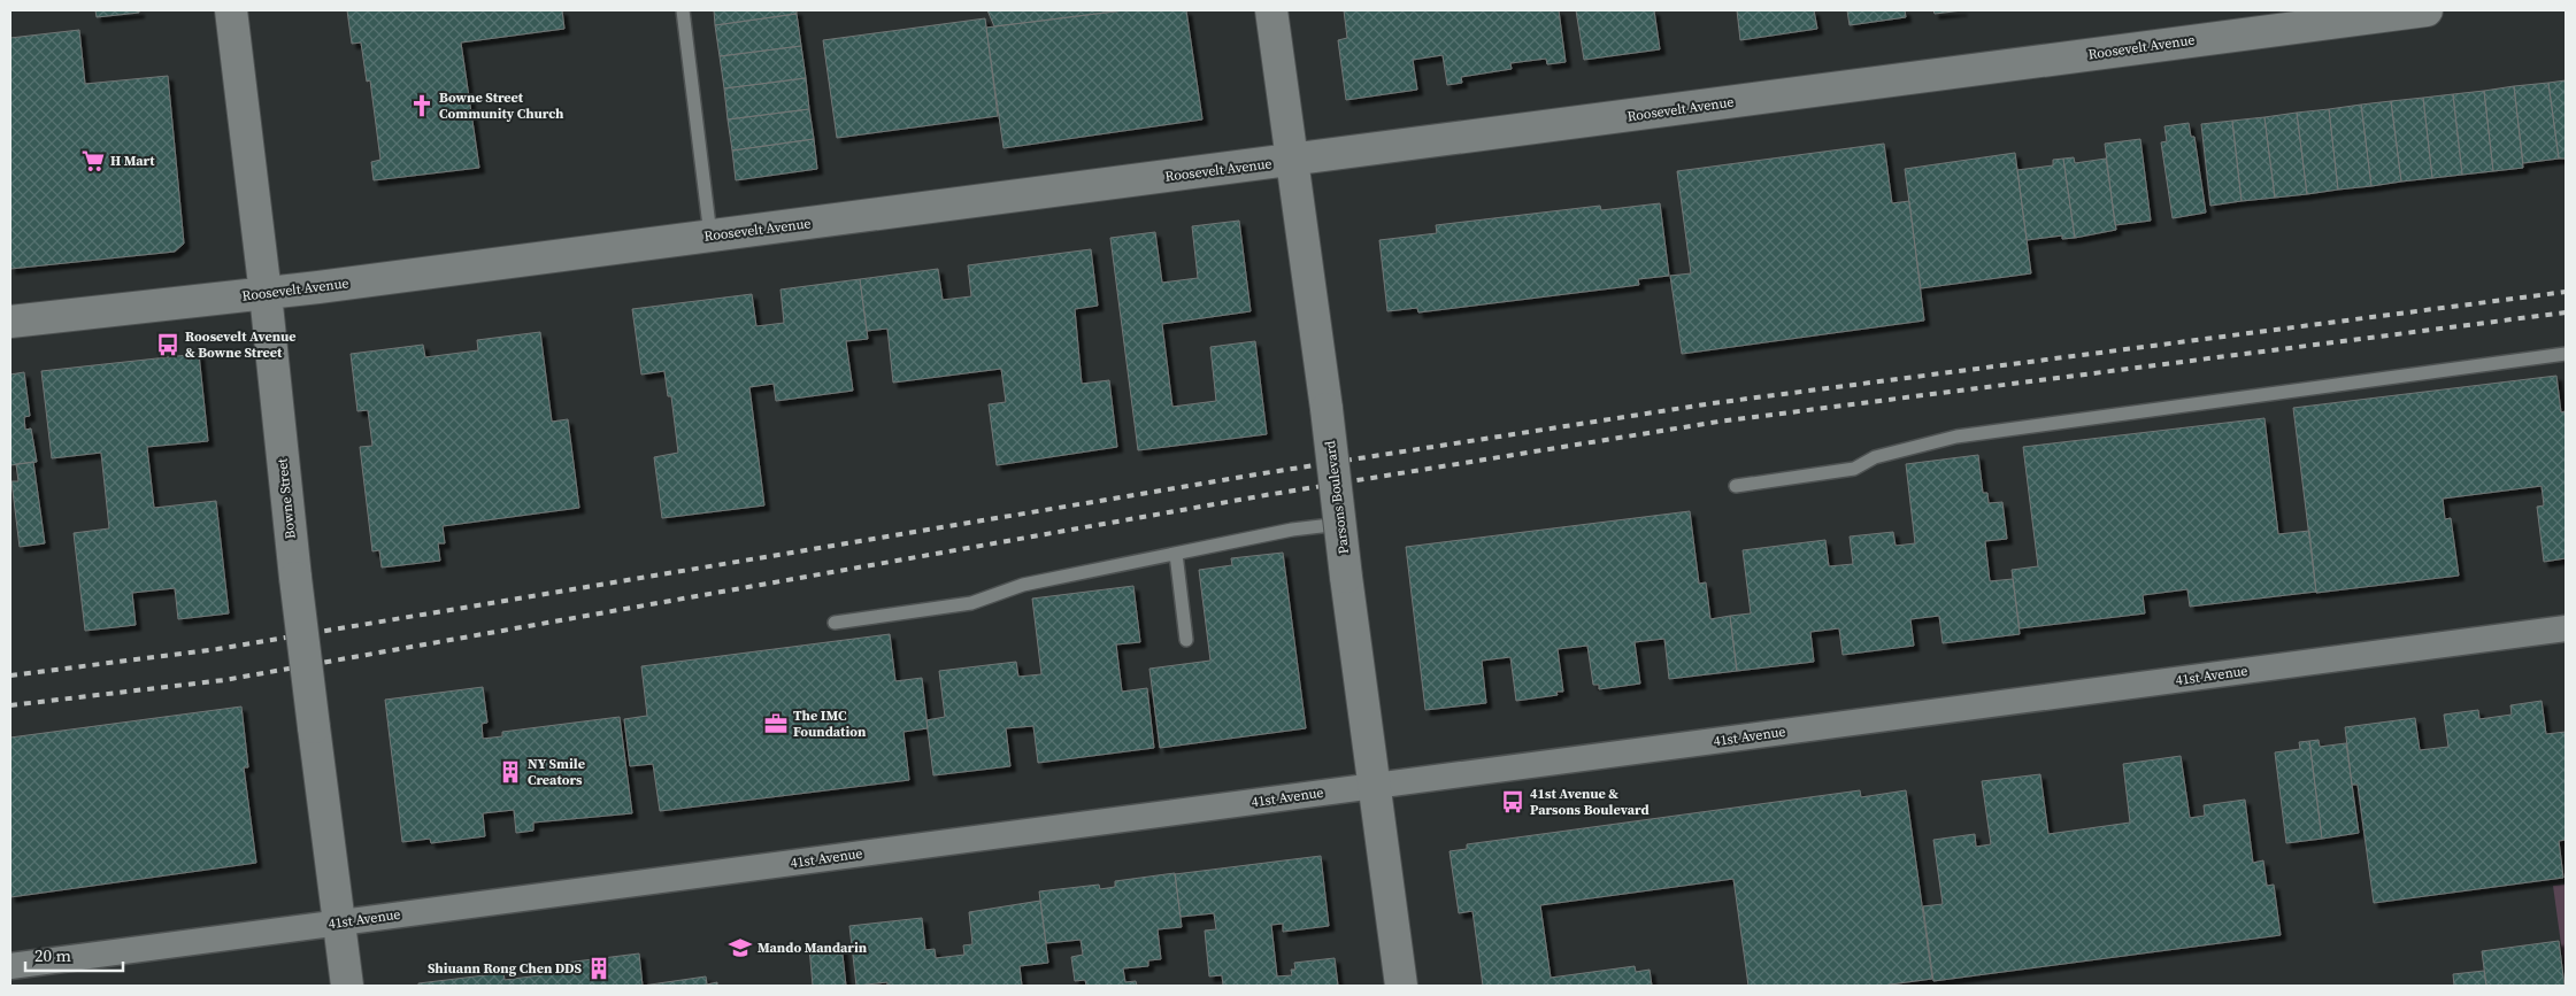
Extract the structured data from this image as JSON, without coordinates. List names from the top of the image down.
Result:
{
  "streets": {
    "street": [
      "Roosevelt Avenue",
      "Parsons Boulevard",
      "Bowne Street",
      "41st Avenue"
    ]
  },
  "crossings": [
    ["Roosevelt Avenue", "Parsons Boulevard"],
    ["Roosevelt Avenue", "Bowne Street"],
    ["Parsons Boulevard", "41st Avenue"],
    ["Bowne Street", "41st Avenue"]
  ],
  "places": {
    "church": ["Bowne Street Community Church"],
    "supermarket": ["H Mart"],
    "bus stop": ["Roosevelt Avenue & Bowne Street", "41st Avenue & Parsons Boulevard"],
    "office": ["The IMC Foundation"],
    "building": ["NY Smile Creators", "Shiuann Rong Chen DDS"],
    "school or university": ["Mando Mandarin"]
  },
  "scale_bar": "20 m"
}
